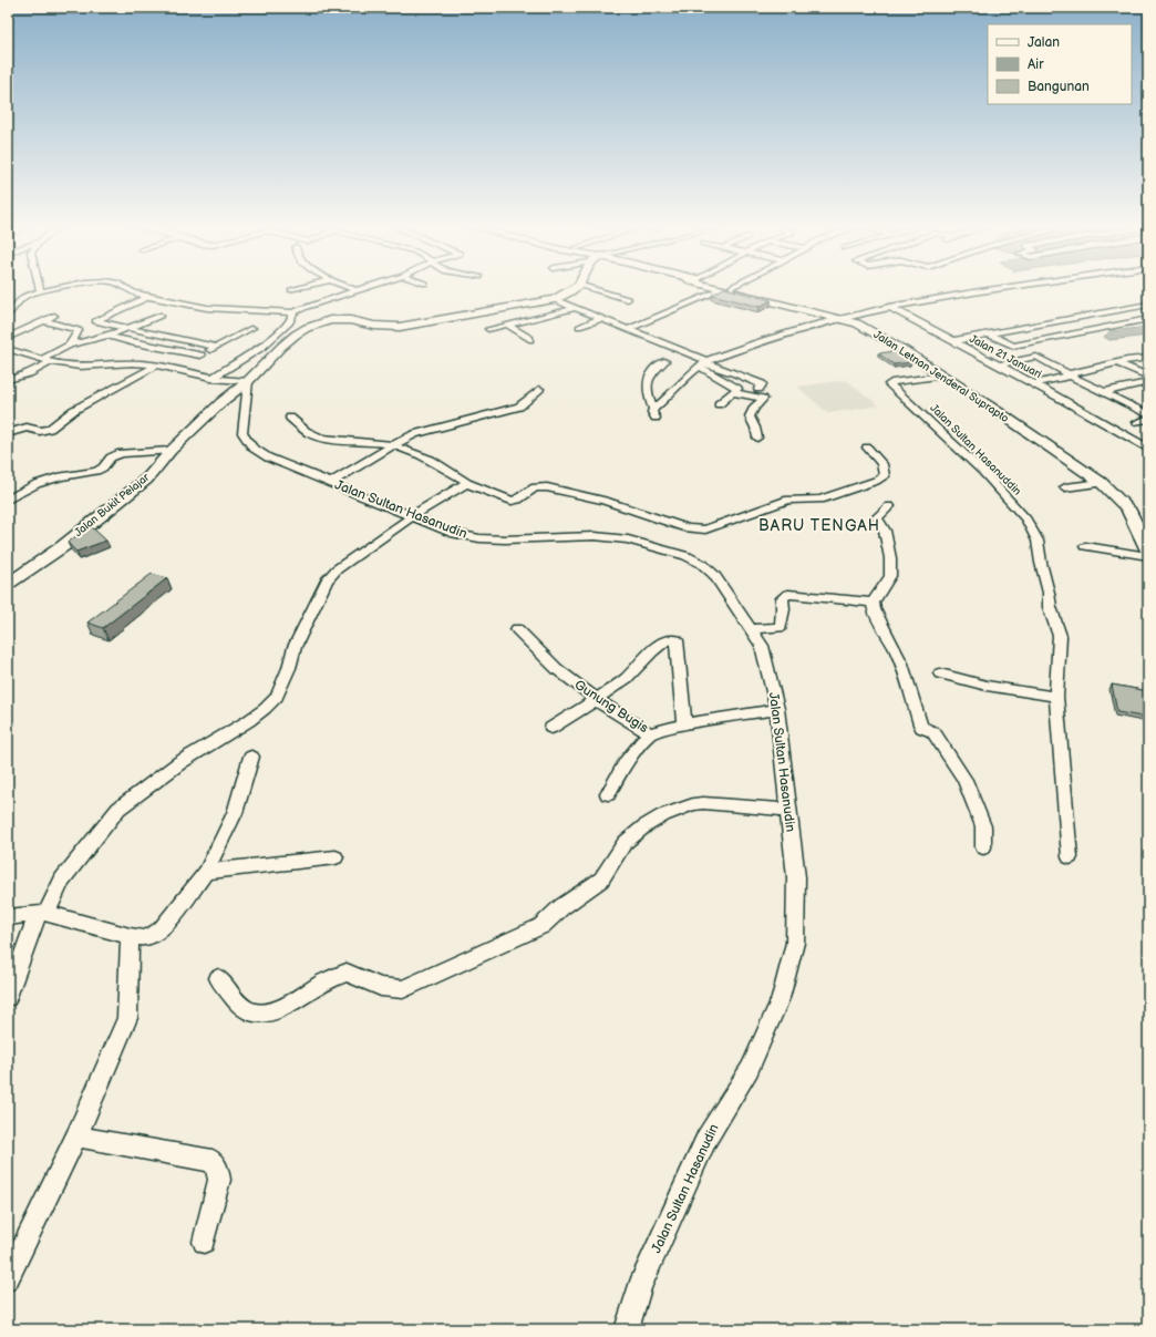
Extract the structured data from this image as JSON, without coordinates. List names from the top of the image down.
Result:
{
  "streets": {
    "street": [
      "Jalan 21 Januari",
      "Jalan Letnan Jenderal Suprapto",
      "Jalan Sultan Hasanuddin",
      "Jalan Bukit Pelajar",
      "Jalan Sultan Hasanudin",
      "Gunung Bugis"
    ]
  },
  "crossings": [
    ["Jalan Letnan Jenderal Suprapto", "Jalan Sultan Hasanuddin"],
    ["Jalan Bukit Pelajar", "Jalan Sultan Hasanudin"],
    ["Jalan Sultan Hasanudin", "Gunung Bugis"]
  ],
  "districts": ["BARU TENGAH"],
  "legend": ["Jalan", "Air", "Bangunan"]
}
